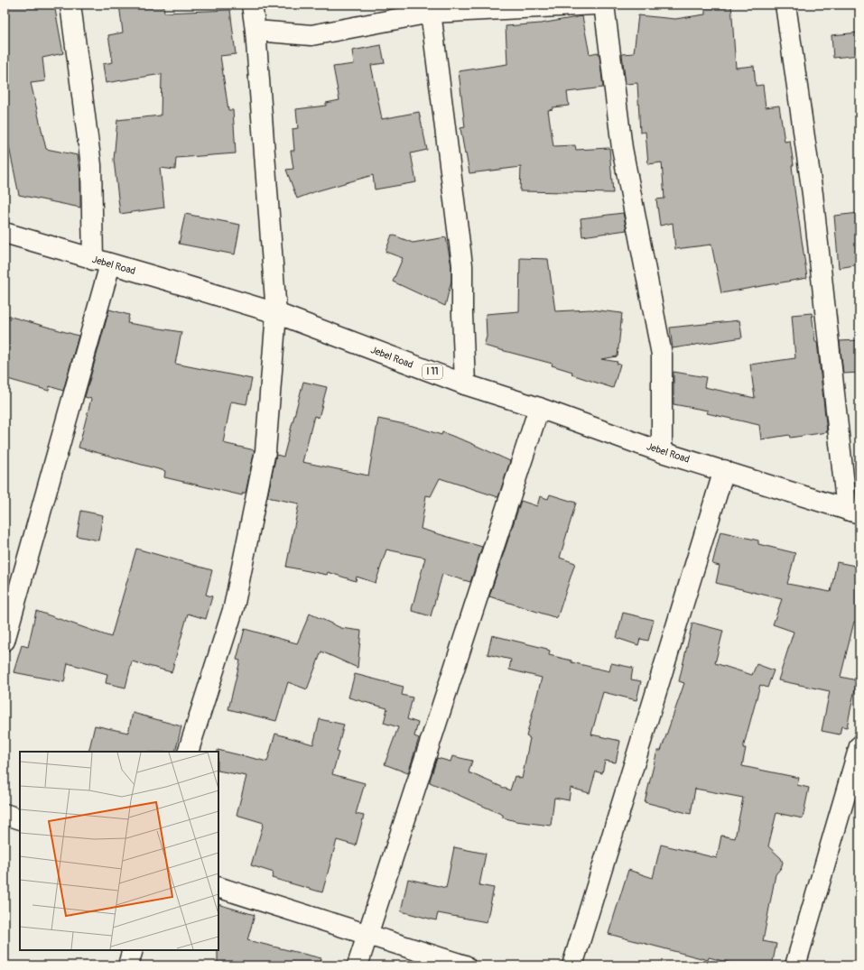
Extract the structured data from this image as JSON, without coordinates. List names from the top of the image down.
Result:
{
  "streets": {
    "street": ["Jebel Road", "I 11"]
  }
}
